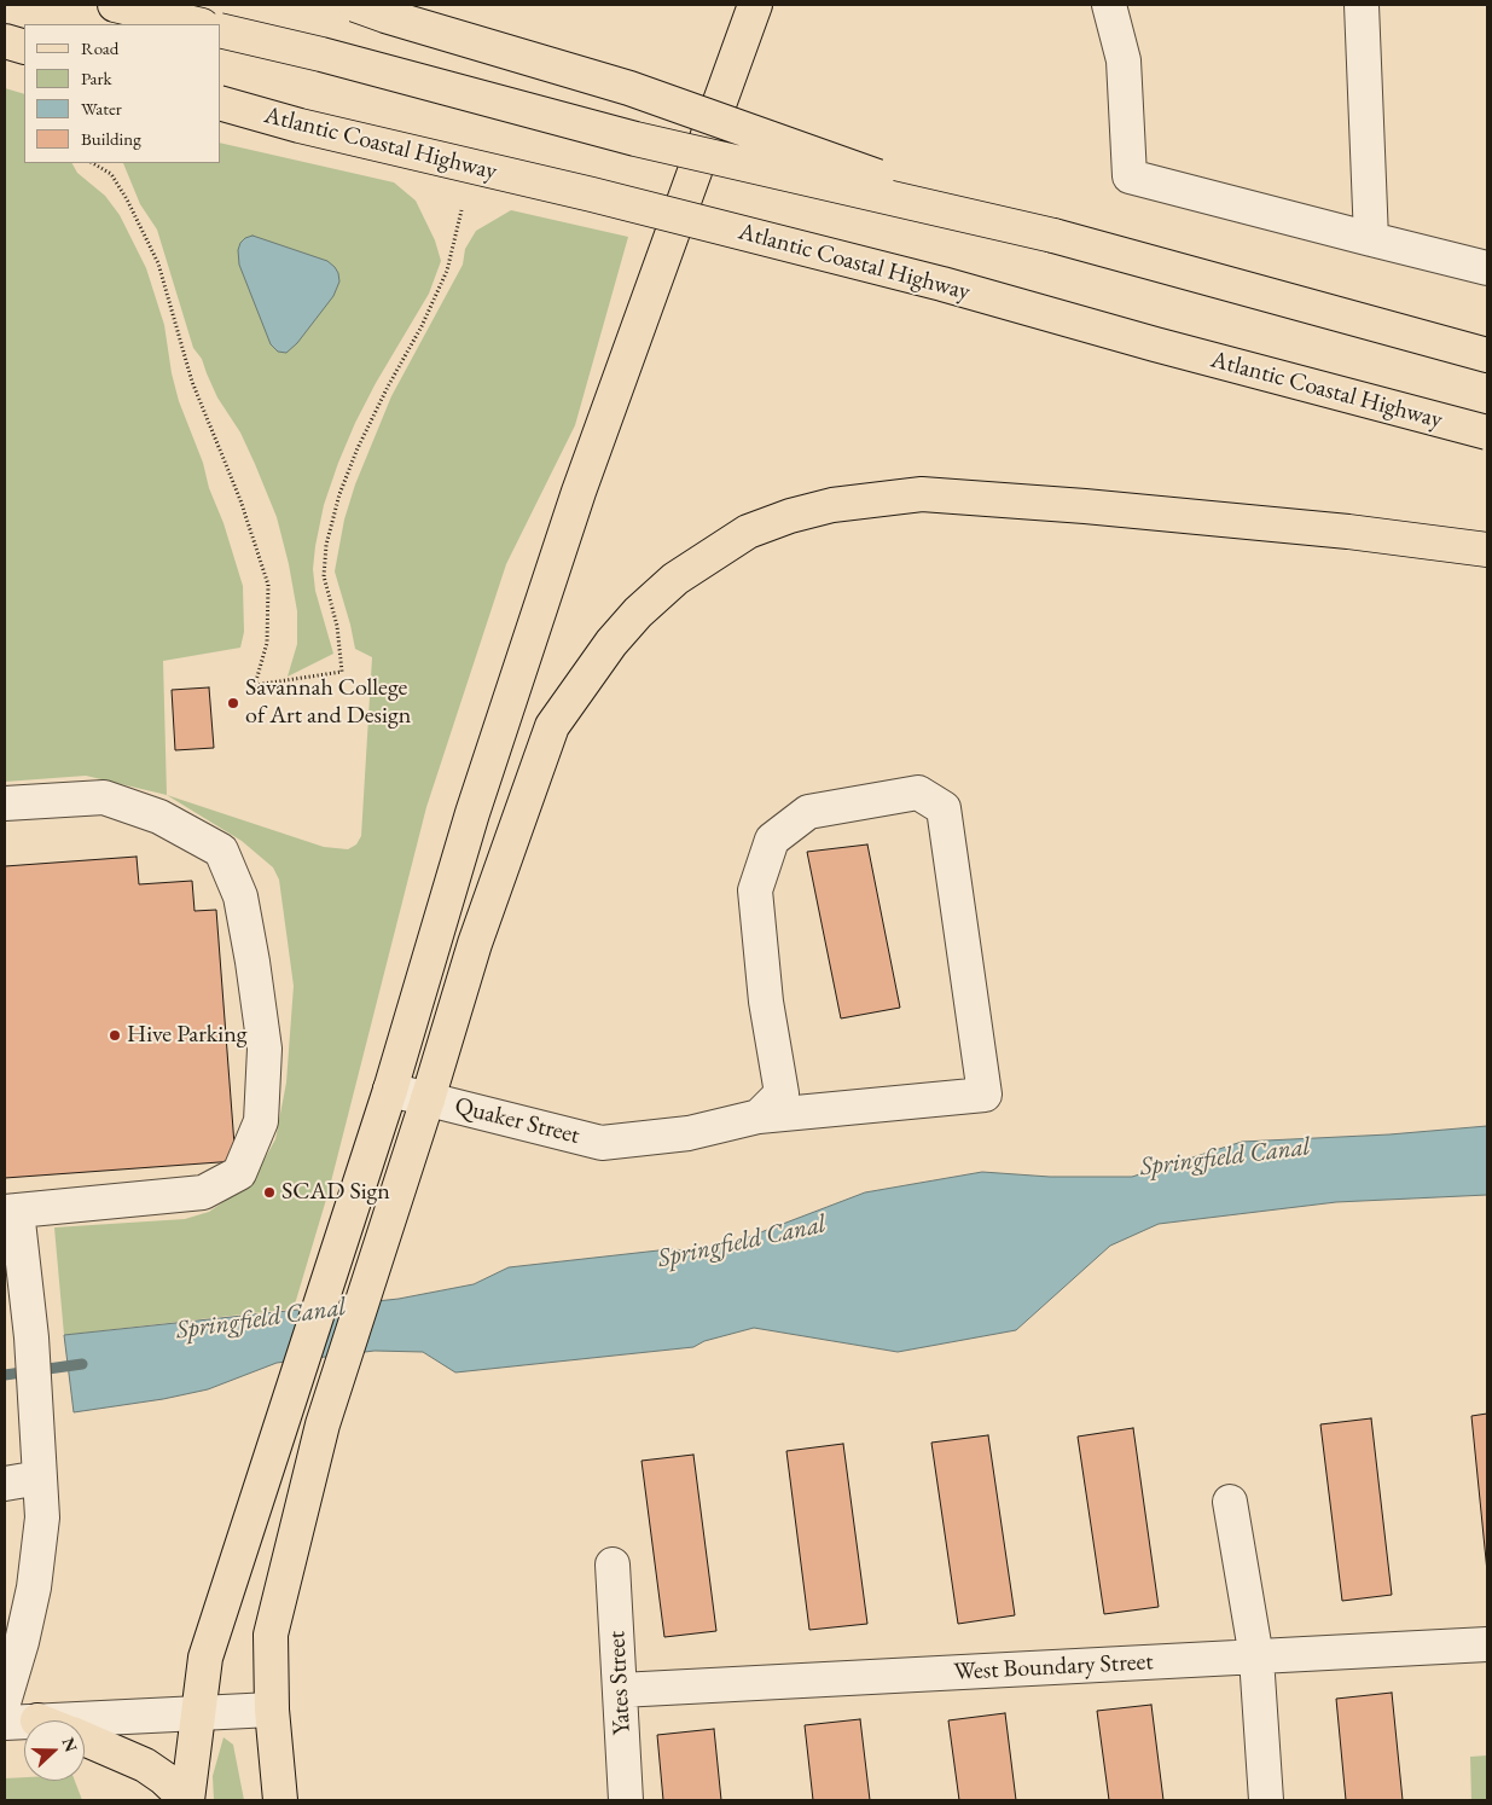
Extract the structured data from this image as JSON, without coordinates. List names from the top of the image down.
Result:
{
  "streets": {
    "main road": ["Atlantic Coastal Highway"],
    "street": ["Quaker Street", "West Boundary Street", "Yates Street"]
  },
  "crossings": [
    ["West Boundary Street", "Yates Street"]
  ],
  "water": ["Springfield Canal"],
  "places": ["Savannah College of Art and Design", "Hive Parking", "SCAD Sign"],
  "legend": [
    "Road",
    "Park",
    "Water",
    "Building"
  ],
  "north": "right"
}
